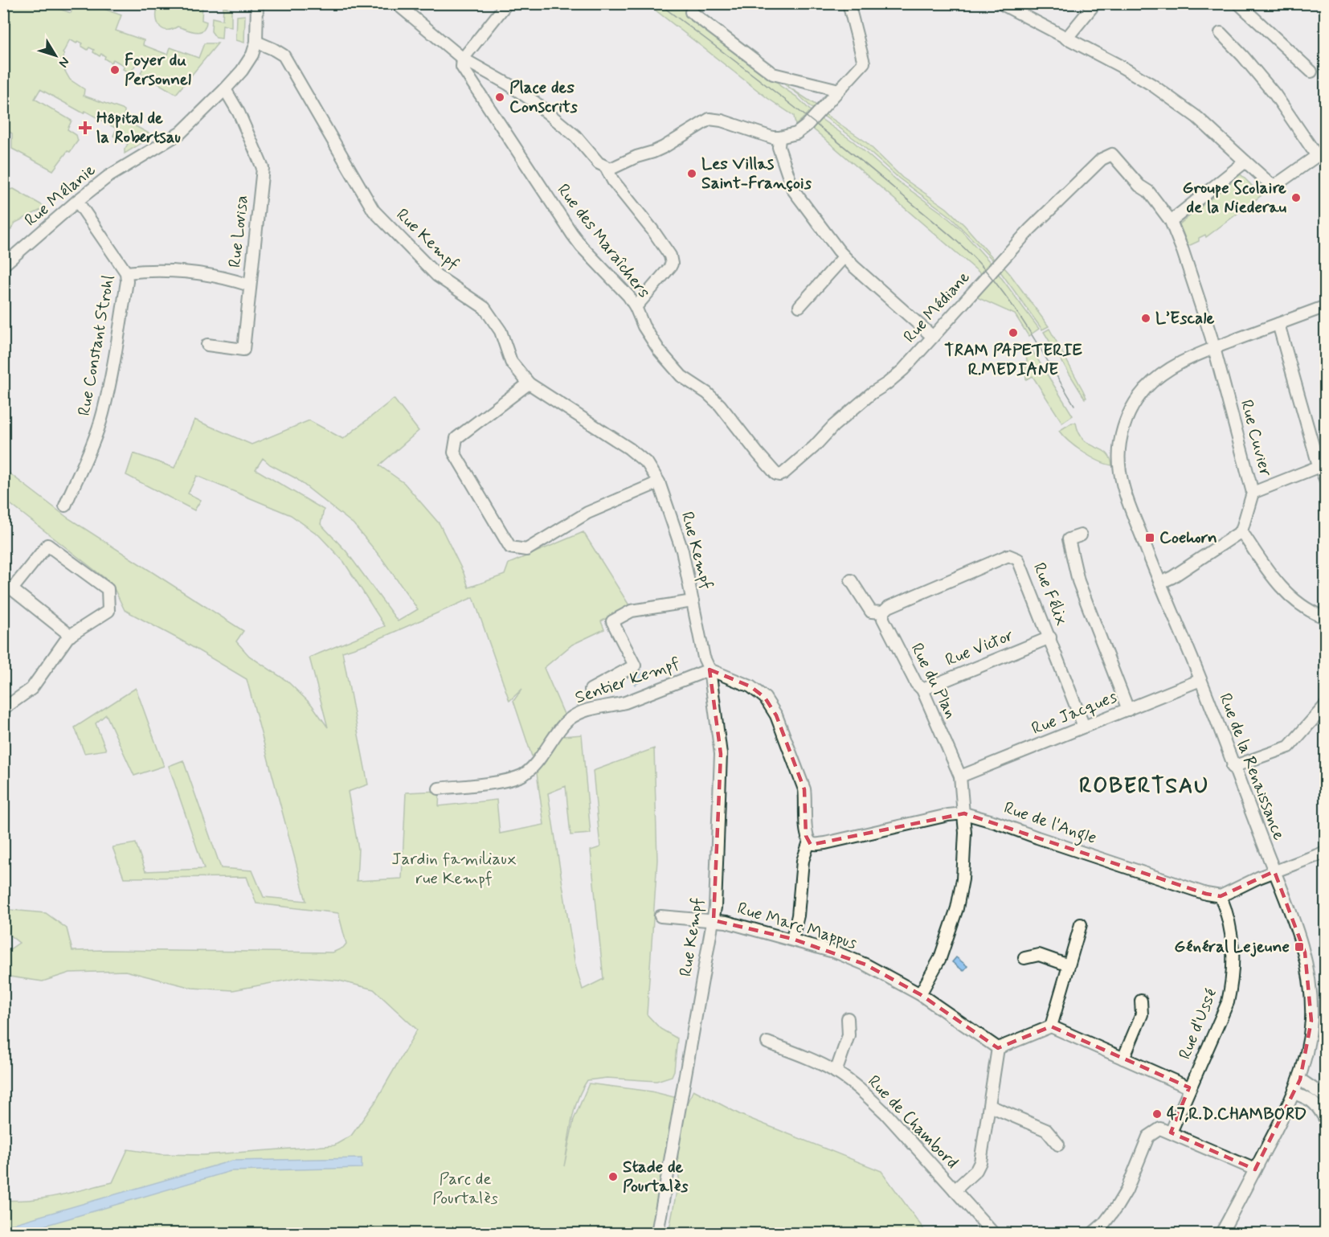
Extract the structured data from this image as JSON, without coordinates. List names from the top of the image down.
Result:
{
  "streets": {
    "street": [
      "Rue Mélanie",
      "Rue Lovisa",
      "Rue Kempf",
      "Rue des Maraîchers",
      "Rue Médiane",
      "Rue Constant Strohl",
      "Rue Cuvier",
      "Rue Félix",
      "Rue Victor",
      "Sentier Kempf",
      "Rue du Plan",
      "Rue Jacques",
      "Rue de la Renaissance",
      "Rue de l'Angle",
      "Rue Marc Mappus",
      "Rue d'Ussé",
      "Rue de Chambord"
    ]
  },
  "crossings": [
    ["Rue Mélanie", "Rue Lovisa"],
    ["Rue Mélanie", "Rue Kempf"],
    ["Rue Mélanie", "Rue Constant Strohl"],
    ["Rue Kempf", "Sentier Kempf"],
    ["Rue Kempf", "Rue Marc Mappus"],
    ["Rue des Maraîchers", "Rue Médiane"],
    ["Rue Médiane", "Rue Cuvier"],
    ["Rue Cuvier", "Rue de la Renaissance"],
    ["Rue Félix", "Rue Victor"],
    ["Rue Félix", "Rue du Plan"],
    ["Rue Félix", "Rue Jacques"],
    ["Rue Victor", "Rue du Plan"],
    ["Rue du Plan", "Rue Jacques"],
    ["Rue du Plan", "Rue de l'Angle"],
    ["Rue du Plan", "Rue Marc Mappus"],
    ["Rue Jacques", "Rue de la Renaissance"],
    ["Rue de l'Angle", "Rue d'Ussé"]
  ],
  "districts": ["ROBERTSAU"],
  "parks": ["Jardin familiaux rue Kempf", "Parc de Pourtalès"],
  "places": {
    "other": [
      "Foyer du Personnel",
      "Place des Conscrits",
      "Les Villas Saint-François",
      "Groupe Scolaire de la Niederau",
      "L’Escale",
      "TRAM PAPETERIE R.MEDIANE",
      "47,R.D.CHAMBORD",
      "Stade de Pourtalès"
    ],
    "health": ["Hôpital de la Robertsau"],
    "transit": ["Coehorn", "Général Lejeune"]
  },
  "north": "bottom right"
}
